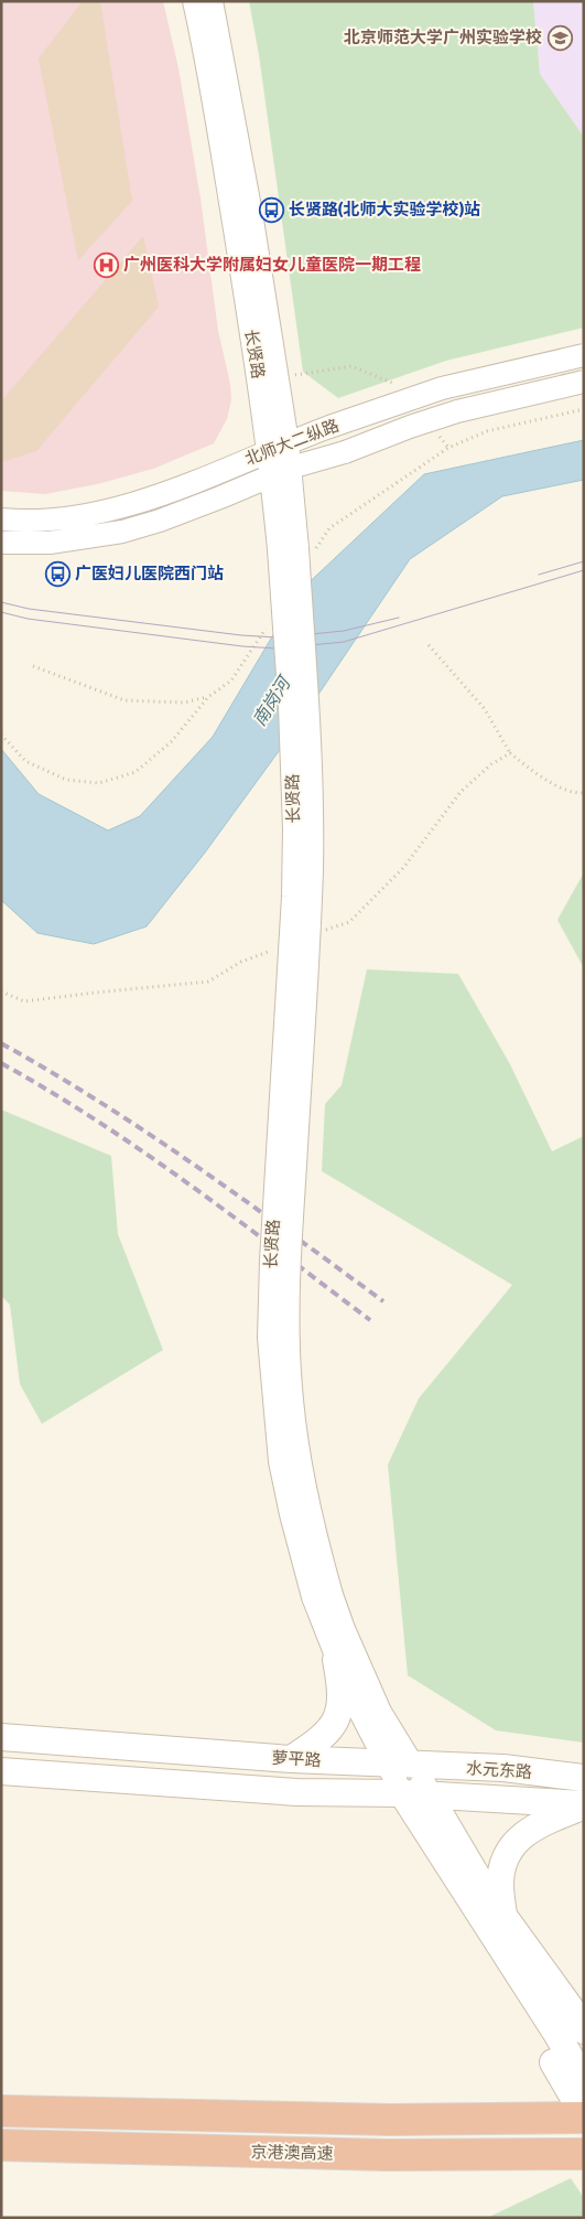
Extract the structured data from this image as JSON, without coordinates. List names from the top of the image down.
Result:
{
  "streets": {
    "highway": ["京港澳高速"],
    "main road": ["萝平路", "水元东路"],
    "street": ["长贤路", "北师大二纵路"]
  },
  "crossings": [
    ["长贤路", "北师大二纵路"],
    ["萝平路", "水元东路"]
  ],
  "water": ["南岗河"],
  "places": {
    "school or university": ["北京师范大学广州实验学校"],
    "bus stop": ["长贤路(北师大实验学校)站", "广医妇儿医院西门站"],
    "hospital": ["广州医科大学附属妇女儿童医院一期工程"]
  }
}
